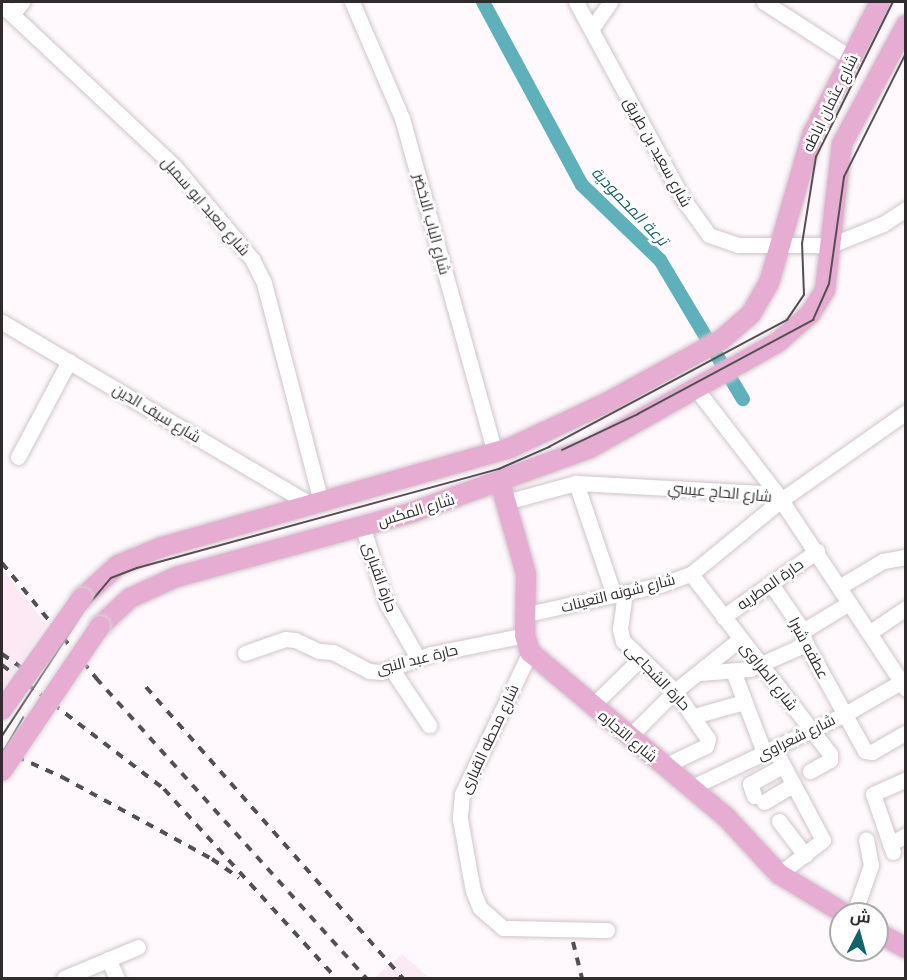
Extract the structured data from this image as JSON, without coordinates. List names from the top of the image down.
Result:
{
  "streets": {
    "main road": ["شارع عثمان اباظه", "شارع المكس", "شارع التجاره"],
    "street": [
      "شارع سعيد بن طريق",
      "شارع معبد ابو سمبل",
      "شارع الباب الاخضر",
      "شارع سيف الدين",
      "شارع الحاج عيسي",
      "حارة القبارى",
      "حارة المطريه",
      "شارع شونه التعينات",
      "عطفه شبرا",
      "حارة عبد النبى",
      "شارع الطراوى",
      "حارة الشجاعى",
      "شارع شعراوى",
      "شارع محطه القبارى"
    ]
  },
  "crossings": [
    ["شارع عثمان اباظه", "شارع سعيد بن طريق"],
    ["شارع عثمان اباظه", "شارع المكس"],
    ["شارع سعيد بن طريق", "شارع المكس"],
    ["شارع معبد ابو سمبل", "شارع سيف الدين"],
    ["شارع الحاج عيسي", "حارة المطريه"],
    ["شارع الحاج عيسي", "شارع شونه التعينات"],
    ["شارع الحاج عيسي", "شارع شعراوى"],
    ["شارع المكس", "حارة القبارى"],
    ["حارة القبارى", "حارة عبد النبى"],
    ["حارة المطريه", "عطفه شبرا"],
    ["حارة المطريه", "شارع الطراوى"],
    ["شارع شونه التعينات", "شارع الطراوى"],
    ["شارع شونه التعينات", "حارة الشجاعى"],
    ["عطفه شبرا", "شارع شعراوى"],
    ["حارة عبد النبى", "شارع التجاره"],
    ["حارة عبد النبى", "شارع محطه القبارى"],
    ["شارع الطراوى", "شارع شعراوى"],
    ["حارة الشجاعى", "شارع التجاره"],
    ["شارع التجاره", "شارع شعراوى"],
    ["شارع التجاره", "شارع محطه القبارى"]
  ],
  "water": ["ترعة المحمودية"],
  "north": "top"
}
